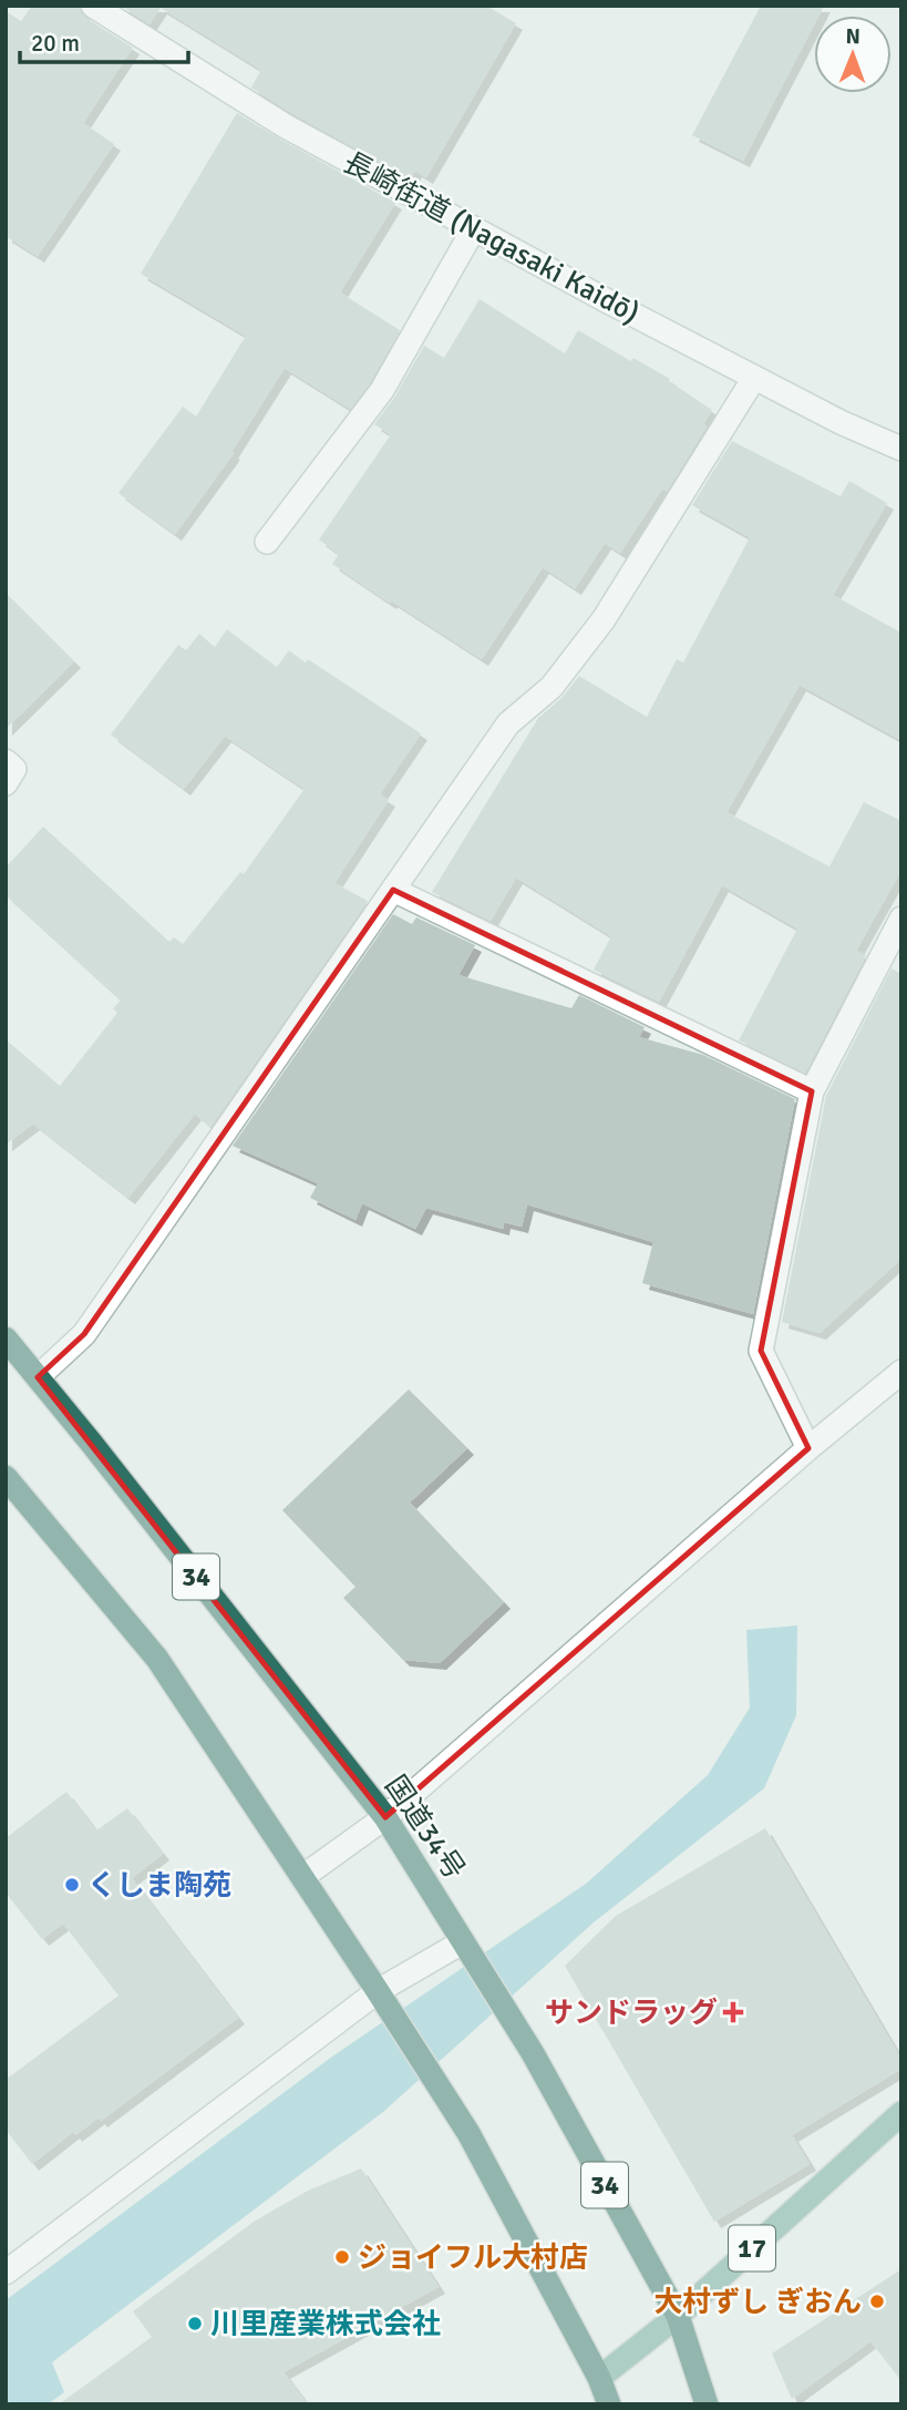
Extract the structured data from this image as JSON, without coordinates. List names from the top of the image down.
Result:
{
  "streets": {
    "highway": ["34", "国道34号"],
    "main road": ["17"],
    "street": ["長崎街道 (Nagasaki Kaidō)"]
  },
  "crossings": [
    ["国道34号", "17"]
  ],
  "places": {
    "other": [
      "くしま陶苑",
      "ジョイフル大村店",
      "大村ずし ぎおん",
      "川里産業株式会社"
    ],
    "health": ["サンドラッグ"]
  },
  "scale_bar": "20 m",
  "north": "top"
}
